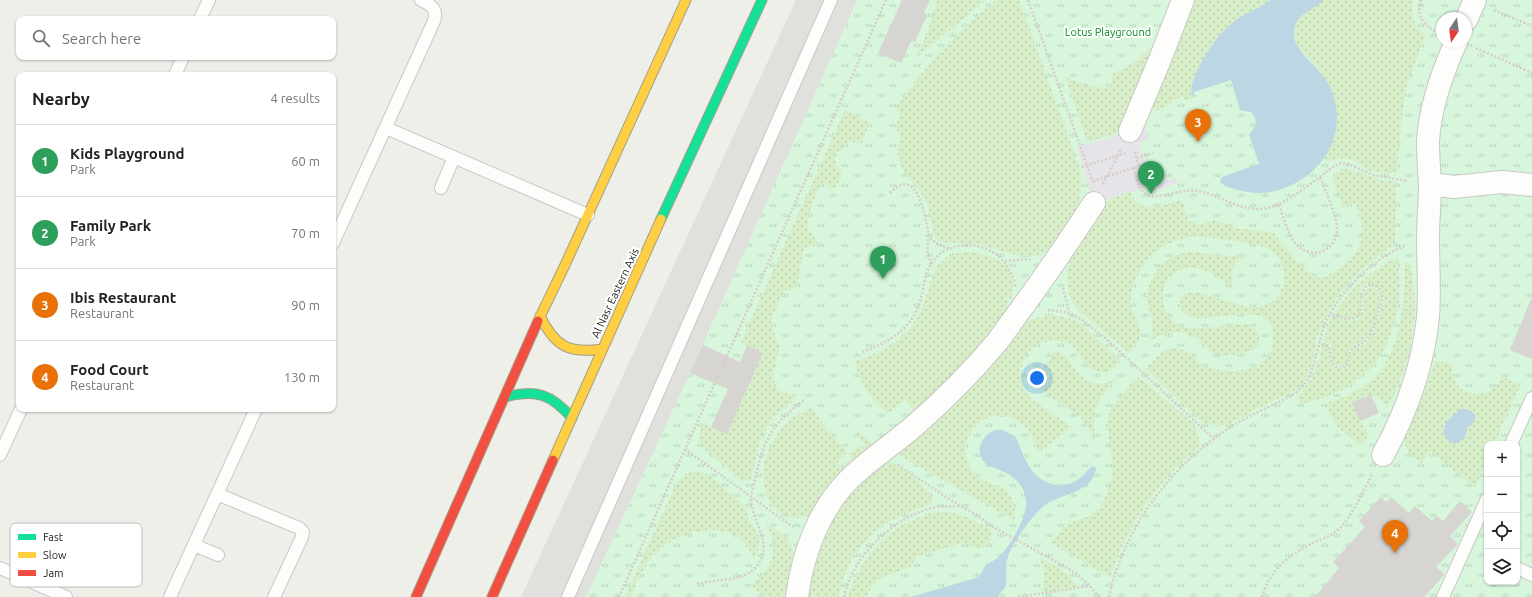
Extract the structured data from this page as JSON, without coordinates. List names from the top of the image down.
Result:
{
  "streets": {
    "main road": ["Al Nasr Eastern Axis"]
  },
  "parks": ["Lotus Playground"],
  "legend": ["Fast", "Slow", "Jam"],
  "north": "bottom",
  "page": {
    "search": "Search here",
    "heading": ["Nearby", "4 results"],
    "pins": [
      "3",
      "2",
      "1",
      "4"
    ],
    "list": [
      {
        "mark": "1",
        "name": "Kids Playground",
        "note": "Park",
        "value": "60 m"
      },
      {
        "mark": "2",
        "name": "Family Park",
        "note": "Park",
        "value": "70 m"
      },
      {
        "mark": "3",
        "name": "Ibis Restaurant",
        "note": "Restaurant",
        "value": "90 m"
      },
      {
        "mark": "4",
        "name": "Food Court",
        "note": "Restaurant",
        "value": "130 m"
      }
    ],
    "map_buttons": ["+", "−"]
  }
}
